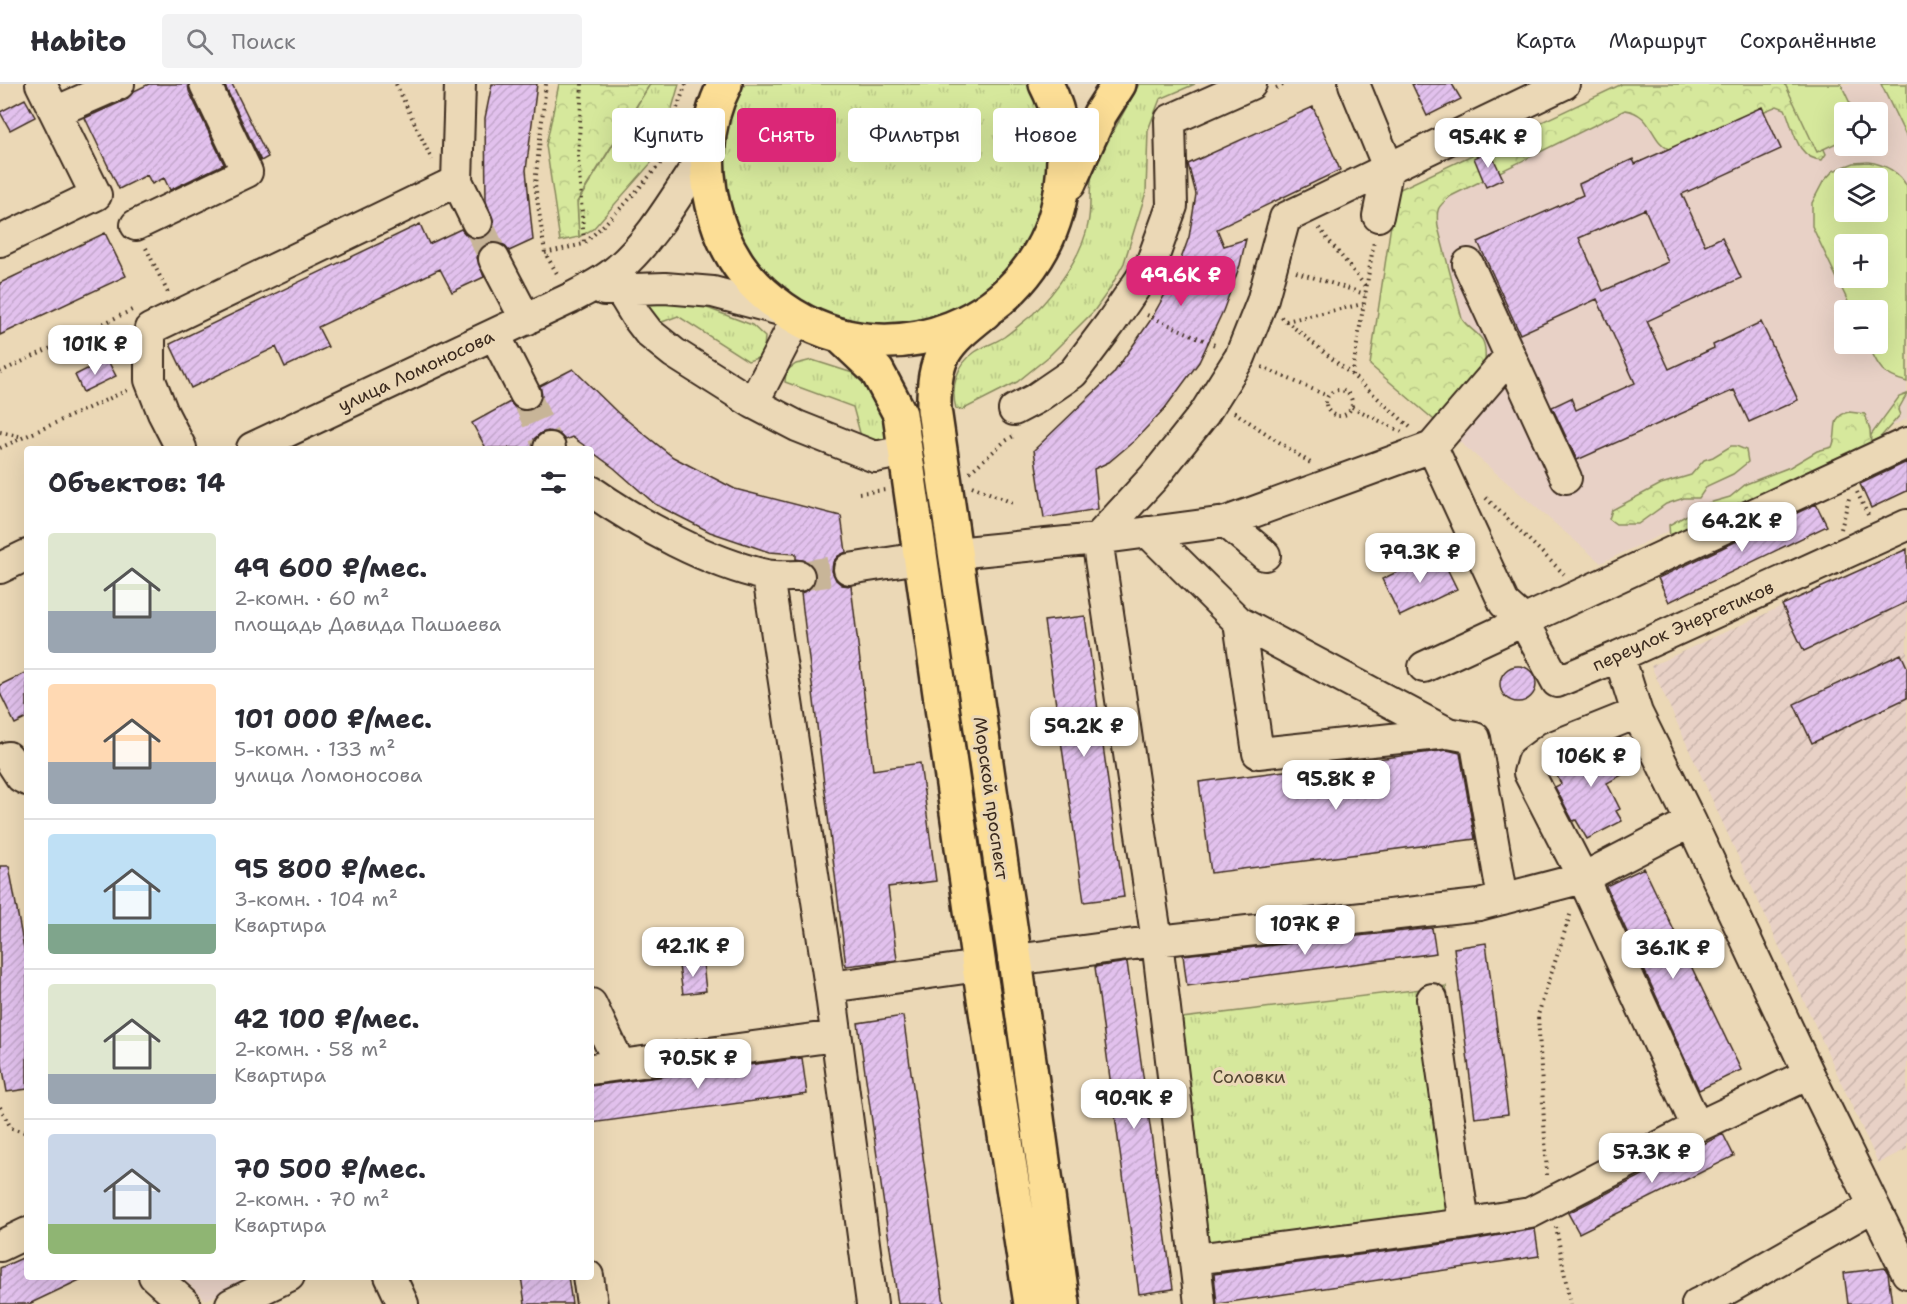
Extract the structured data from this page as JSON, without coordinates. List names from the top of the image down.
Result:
{
  "streets": {
    "main road": ["Морской проспект"],
    "street": ["улица Ломоносова", "переулок Энергетиков"]
  },
  "parks": ["Соловки"],
  "page": {
    "header": "Habito",
    "search": "Поиск",
    "nav": ["Карта", "Маршрут", "Сохранённые"],
    "map_buttons": ["+", "−"],
    "chip": [
      "Купить",
      "Снять",
      "Фильтры",
      "Новое"
    ],
    "price": [
      "95.4K ₽",
      "49.6K ₽",
      "101K ₽",
      "64.2K ₽",
      "79.3K ₽",
      "59.2K ₽",
      "106K ₽",
      "95.8K ₽",
      "107K ₽",
      "42.1K ₽",
      "36.1K ₽",
      "70.5K ₽",
      "90.9K ₽",
      "57.3K ₽"
    ],
    "heading": "Объектов: 14",
    "list": [
      {
        "name": "49 600 ₽/мес.",
        "note": "2-комн. · 60 m² · площадь Давида Пашаева"
      },
      {
        "name": "101 000 ₽/мес.",
        "note": "5-комн. · 133 m² · улица Ломоносова"
      },
      {
        "name": "95 800 ₽/мес.",
        "note": "3-комн. · 104 m² · Квартира"
      },
      {
        "name": "42 100 ₽/мес.",
        "note": "2-комн. · 58 m² · Квартира"
      },
      {
        "name": "70 500 ₽/мес.",
        "note": "2-комн. · 70 m² · Квартира"
      }
    ]
  }
}
